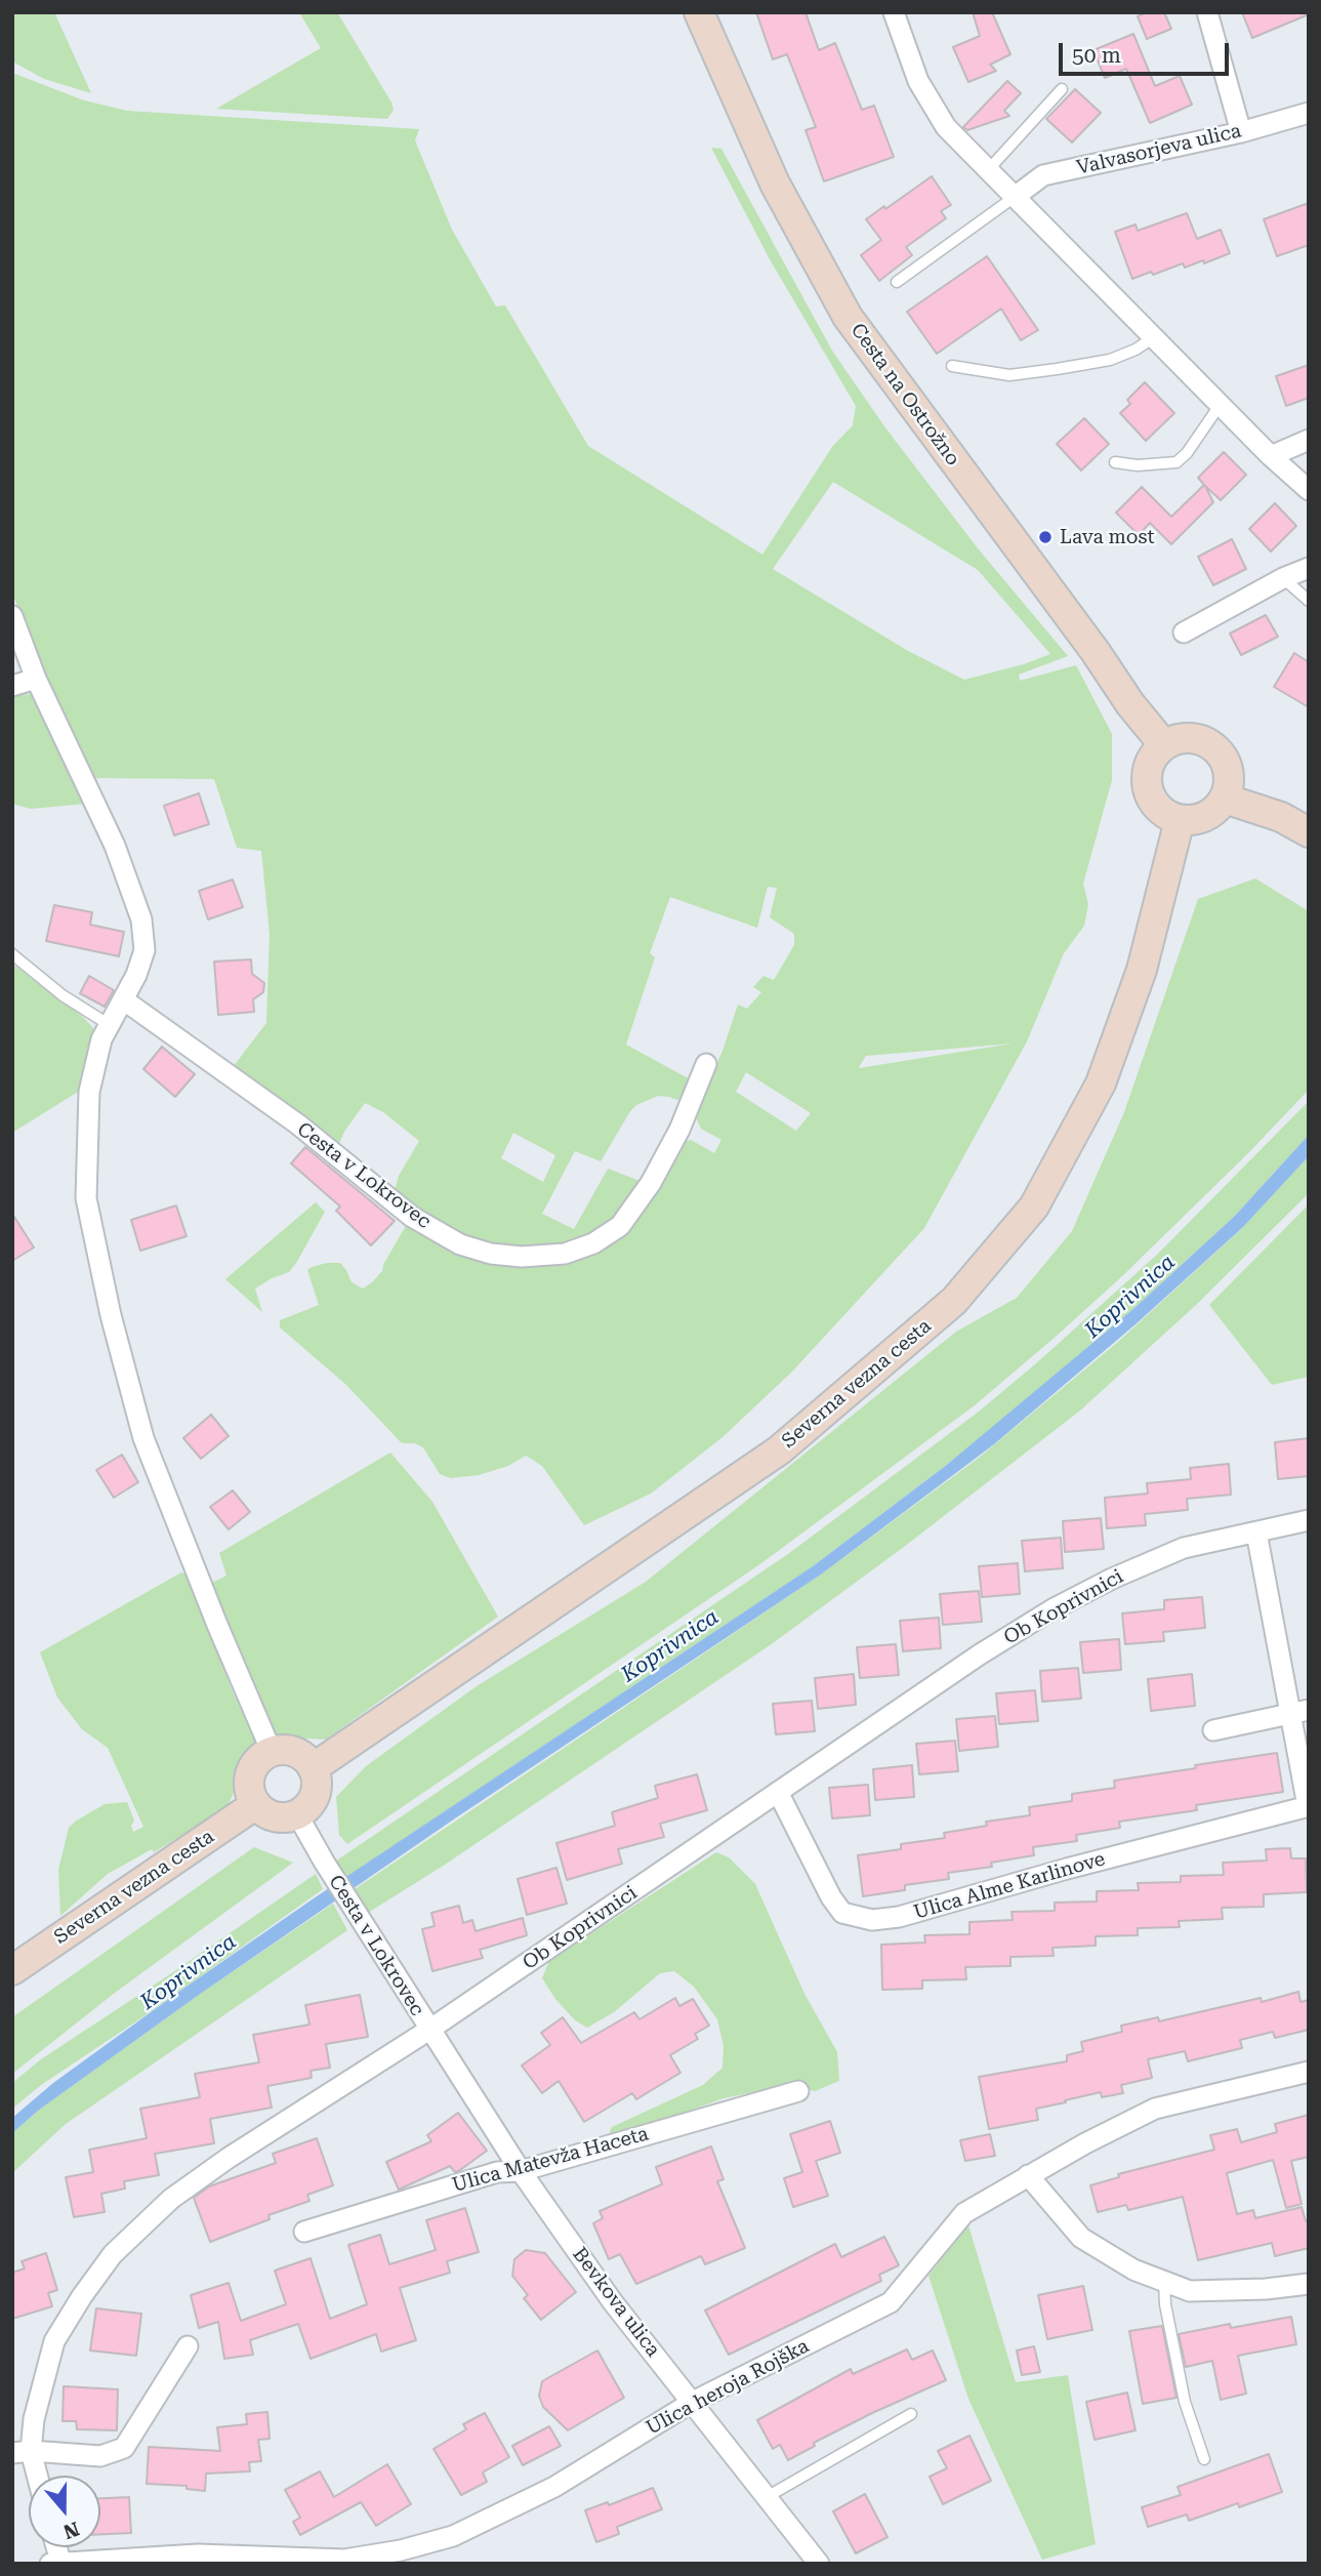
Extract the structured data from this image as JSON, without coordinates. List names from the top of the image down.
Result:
{
  "streets": {
    "street": [
      "Valvasorjeva ulica",
      "Cesta na Ostrožno",
      "Cesta v Lokrovec",
      "Severna vezna cesta",
      "Ob Koprivnici",
      "Ulica Alme Karlinove",
      "Ulica Matevža Haceta",
      "Bevkova ulica",
      "Ulica heroja Rojška"
    ]
  },
  "crossings": [
    ["Cesta na Ostrožno", "Severna vezna cesta"],
    ["Cesta v Lokrovec", "Severna vezna cesta"],
    ["Cesta v Lokrovec", "Ob Koprivnici"],
    ["Cesta v Lokrovec", "Bevkova ulica"],
    ["Ob Koprivnici", "Ulica Alme Karlinove"],
    ["Ob Koprivnici", "Bevkova ulica"],
    ["Ulica Matevža Haceta", "Bevkova ulica"],
    ["Bevkova ulica", "Ulica heroja Rojška"]
  ],
  "water": ["Koprivnica"],
  "places": ["Lava most"],
  "scale_bar": "50 m",
  "north": "bottom"
}
